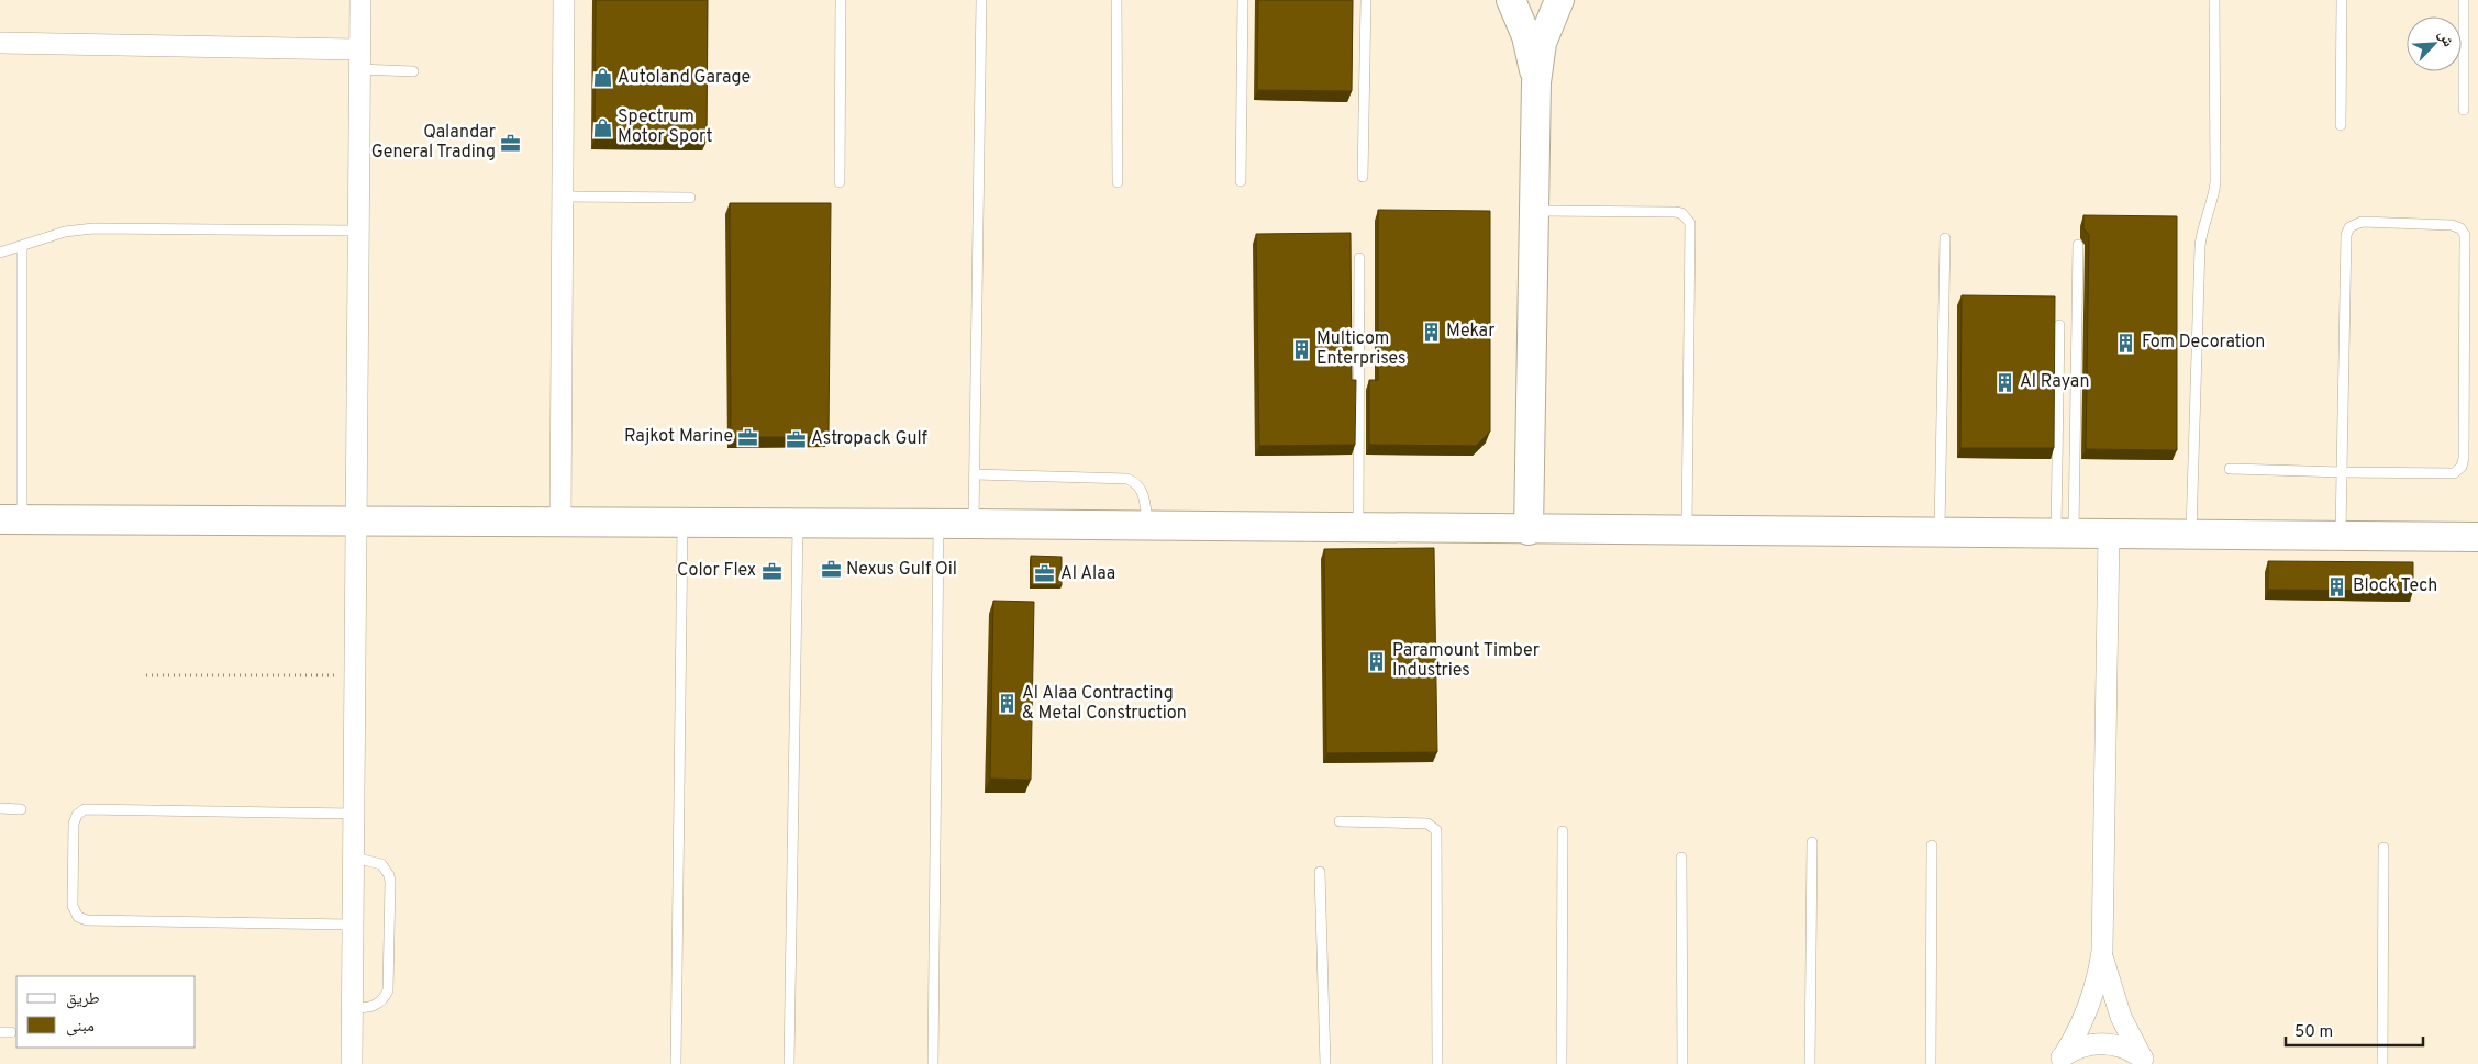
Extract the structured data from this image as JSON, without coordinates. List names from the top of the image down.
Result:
{
  "places": {
    "shop": ["Autoland Garage", "Spectrum Motor Sport"],
    "office": [
      "Qalandar General Trading",
      "Rajkot Marine",
      "Astropack Gulf",
      "Nexus Gulf Oil",
      "Color Flex",
      "Al Alaa"
    ],
    "building": [
      "Mekar",
      "Fom Decoration",
      "Multicom Enterprises",
      "Al Rayan",
      "Block Tech",
      "Paramount Timber Industries",
      "Al Alaa Contracting & Metal Construction"
    ]
  },
  "legend": ["طريق", "مبنى"],
  "scale_bar": "50 m",
  "north": "top right"
}
